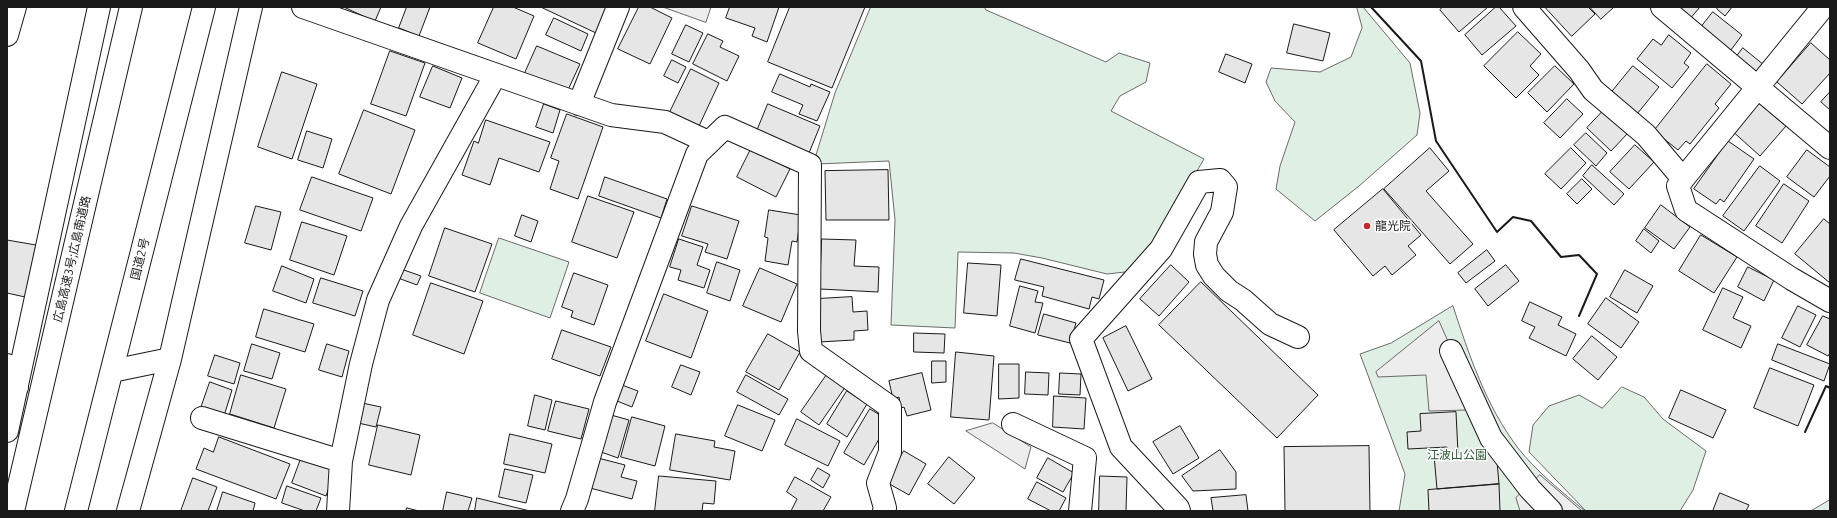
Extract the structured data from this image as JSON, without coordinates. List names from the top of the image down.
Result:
{
  "streets": {
    "main road": ["広島高速3号;広島南道路", "国道2号"]
  },
  "parks": ["江波山公園"],
  "places": ["龍光院"]
}
